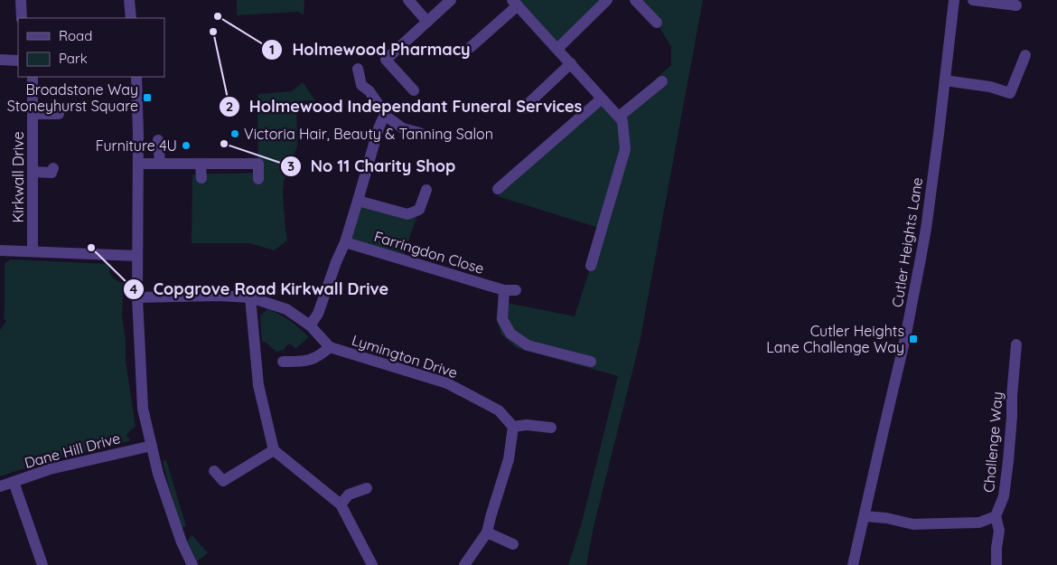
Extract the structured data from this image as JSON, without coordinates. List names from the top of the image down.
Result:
{
  "streets": {
    "street": [
      "Kirkwall Drive",
      "Cutler Heights Lane",
      "Farringdon Close",
      "Lymington Drive",
      "Challenge Way",
      "Dane Hill Drive"
    ]
  },
  "places": {
    "other": [
      "Holmewood Pharmacy",
      "Holmewood Independant Funeral Services",
      "Victoria Hair, Beauty & Tanning Salon",
      "No 11 Charity Shop",
      "Furniture 4U",
      "Copgrove Road Kirkwall Drive"
    ],
    "transit": ["Broadstone Way Stoneyhurst Square", "Cutler Heights Lane Challenge Way"]
  },
  "legend": ["Road", "Park"]
}
